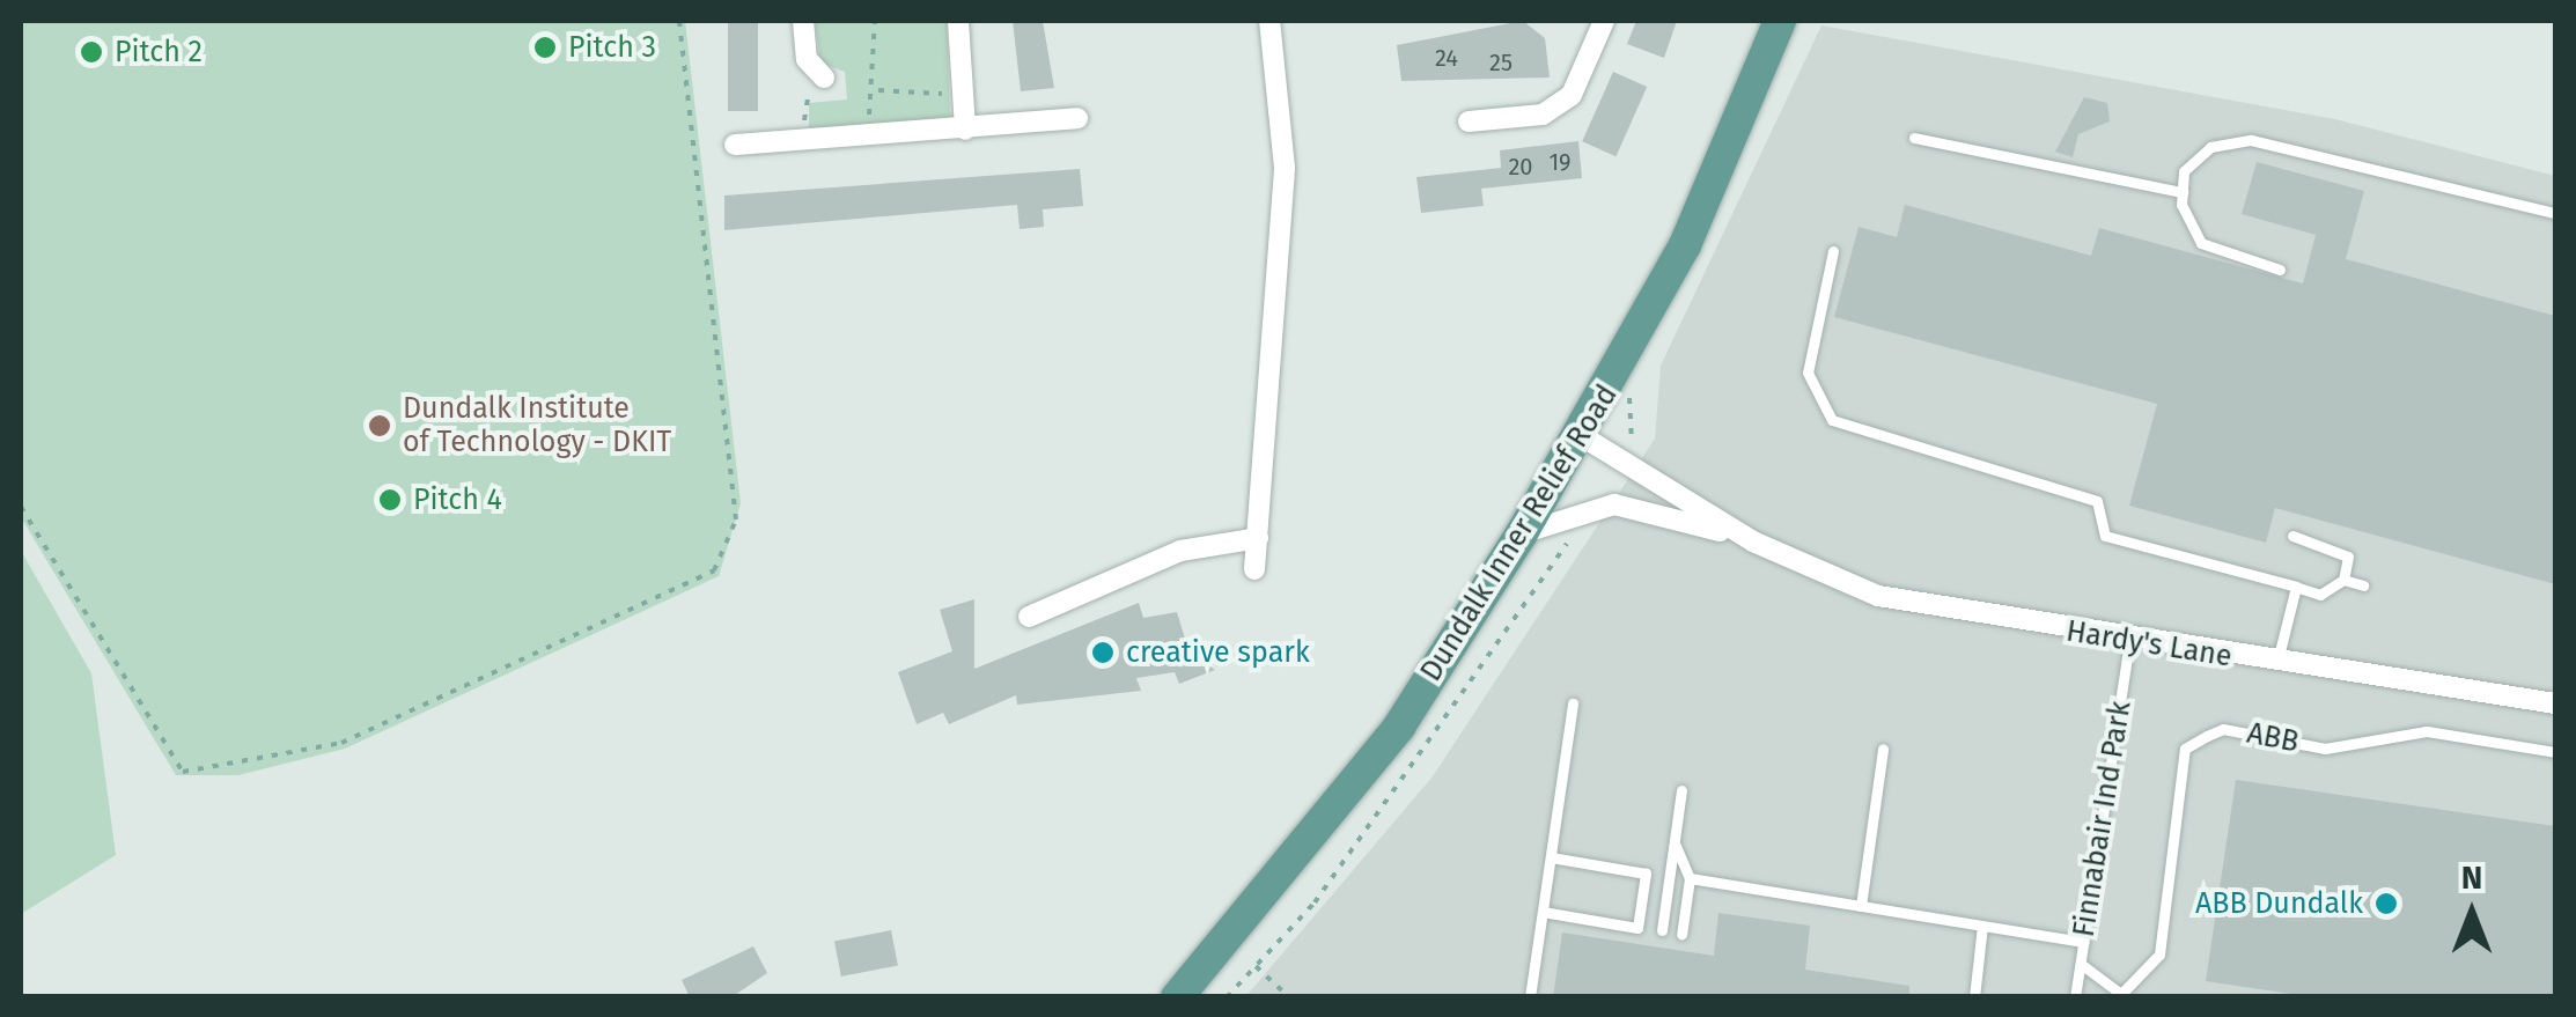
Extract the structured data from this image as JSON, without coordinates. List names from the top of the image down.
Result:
{
  "streets": {
    "main road": ["Dundalk Inner Relief Road"],
    "street": ["Hardy's Lane"],
    "lane": ["ABB", "Finnabair Ind Park"]
  },
  "crossings": [
    ["Dundalk Inner Relief Road", "Hardy's Lane"],
    ["Hardy's Lane", "Finnabair Ind Park"],
    ["ABB", "Finnabair Ind Park"]
  ],
  "places": [
    "Pitch 3",
    "Pitch 2",
    "Dundalk Institute of Technology - DKIT",
    "Pitch 4",
    "creative spark",
    "ABB Dundalk"
  ],
  "house_numbers": [
    "24",
    "25",
    "19",
    "20"
  ],
  "north": "top"
}
